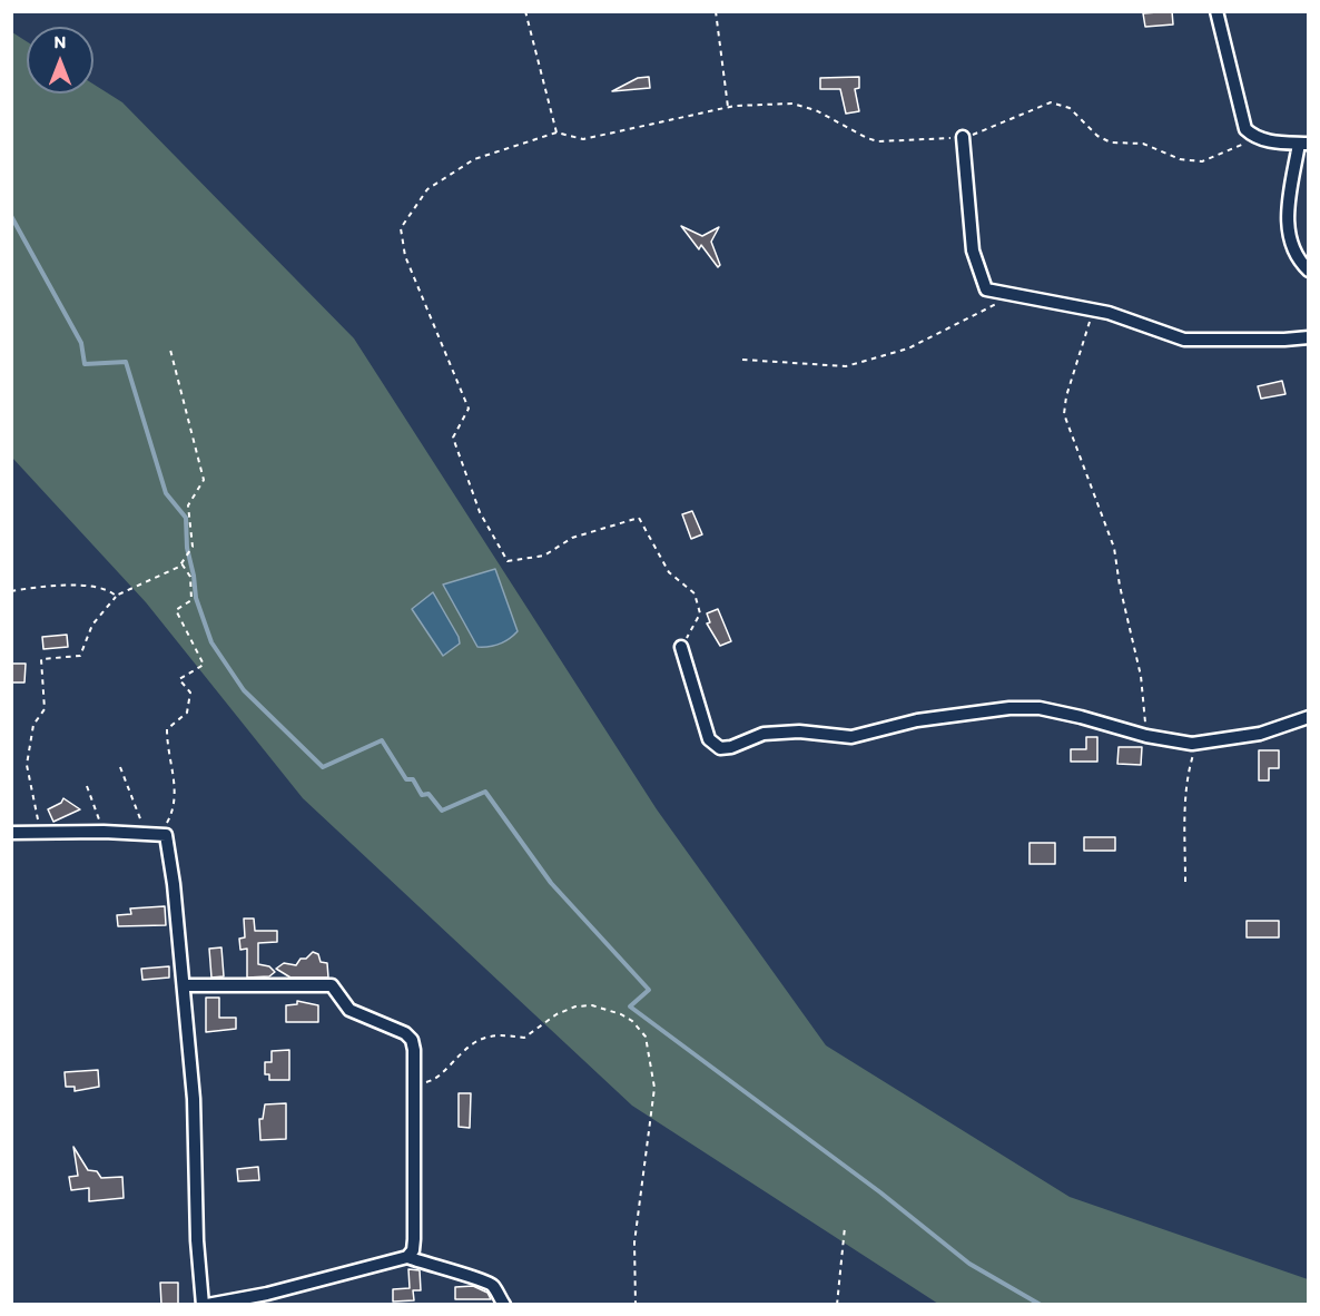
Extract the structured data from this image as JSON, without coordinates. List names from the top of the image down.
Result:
{
  "north": "top"
}
